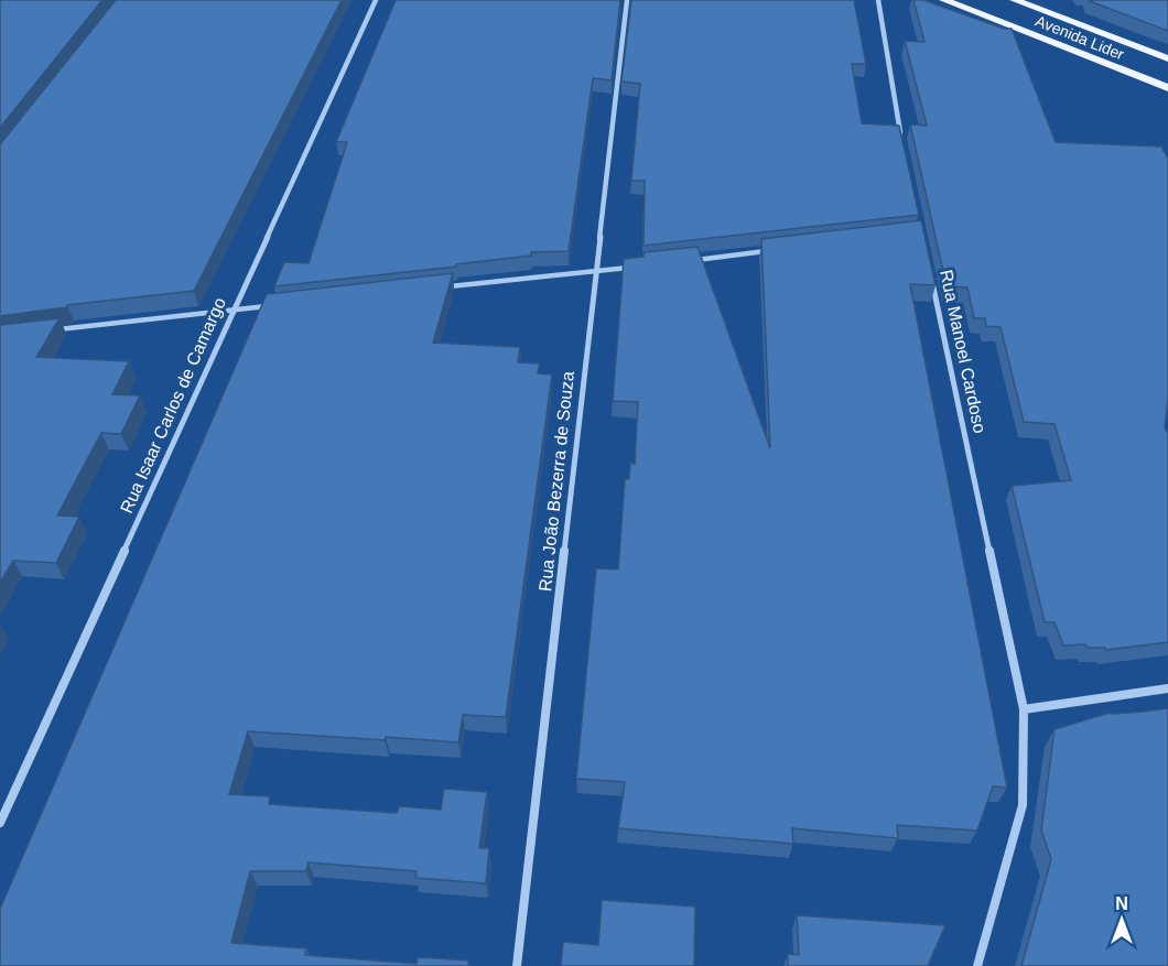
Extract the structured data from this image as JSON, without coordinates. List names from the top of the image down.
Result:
{
  "streets": {
    "main road": ["Avenida Lider"],
    "street": ["Rua Manoel Cardoso", "Rua Isaar Carlos de Camargo", "Rua João Bezerra de Souza"]
  },
  "north": "top"
}
